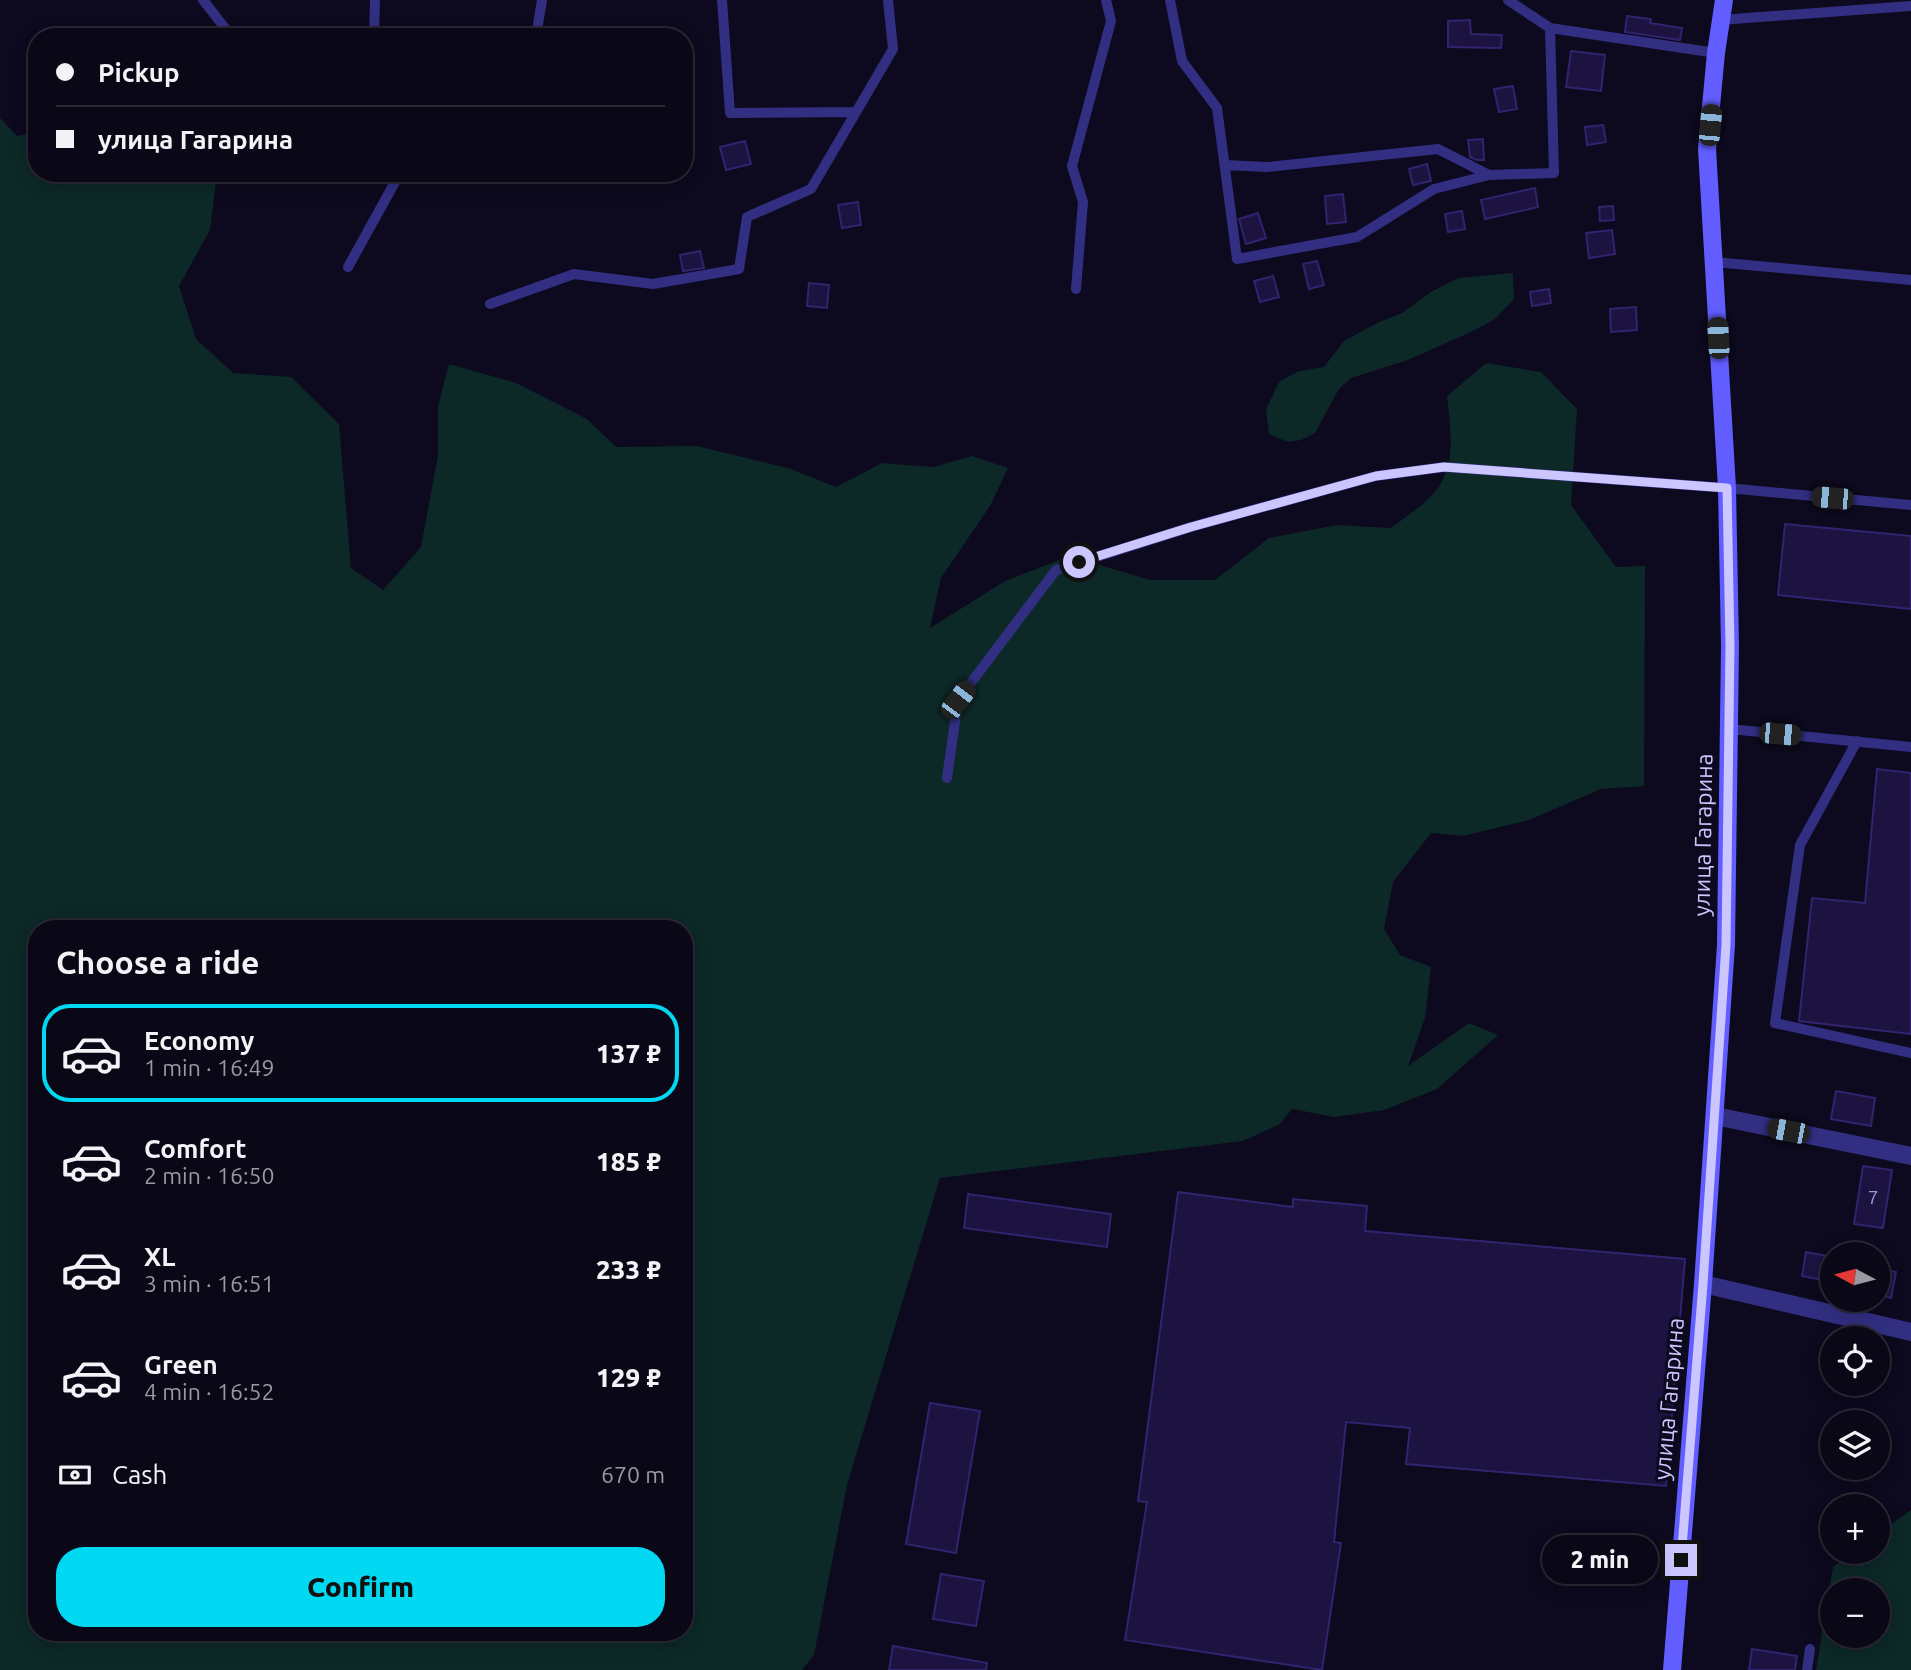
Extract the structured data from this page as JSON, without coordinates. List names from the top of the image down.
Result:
{
  "streets": {
    "street": ["улица Гагарина"]
  },
  "house_numbers": ["7"],
  "north": "left",
  "page": {
    "banner": ["Pickup", "улица Гагарина"],
    "heading": "Choose a ride",
    "list": [
      {
        "name": "Economy",
        "note": "1 min · 16:49",
        "value": "137 ₽"
      },
      {
        "name": "Comfort",
        "note": "2 min · 16:50",
        "value": "185 ₽"
      },
      {
        "name": "XL",
        "note": "3 min · 16:51",
        "value": "233 ₽"
      },
      {
        "name": "Green",
        "note": "4 min · 16:52",
        "value": "129 ₽"
      }
    ],
    "map_buttons": ["+", "−"],
    "pay": ["Cash", "670 m"],
    "buttons": "Confirm",
    "bubble": "2 min"
  }
}
